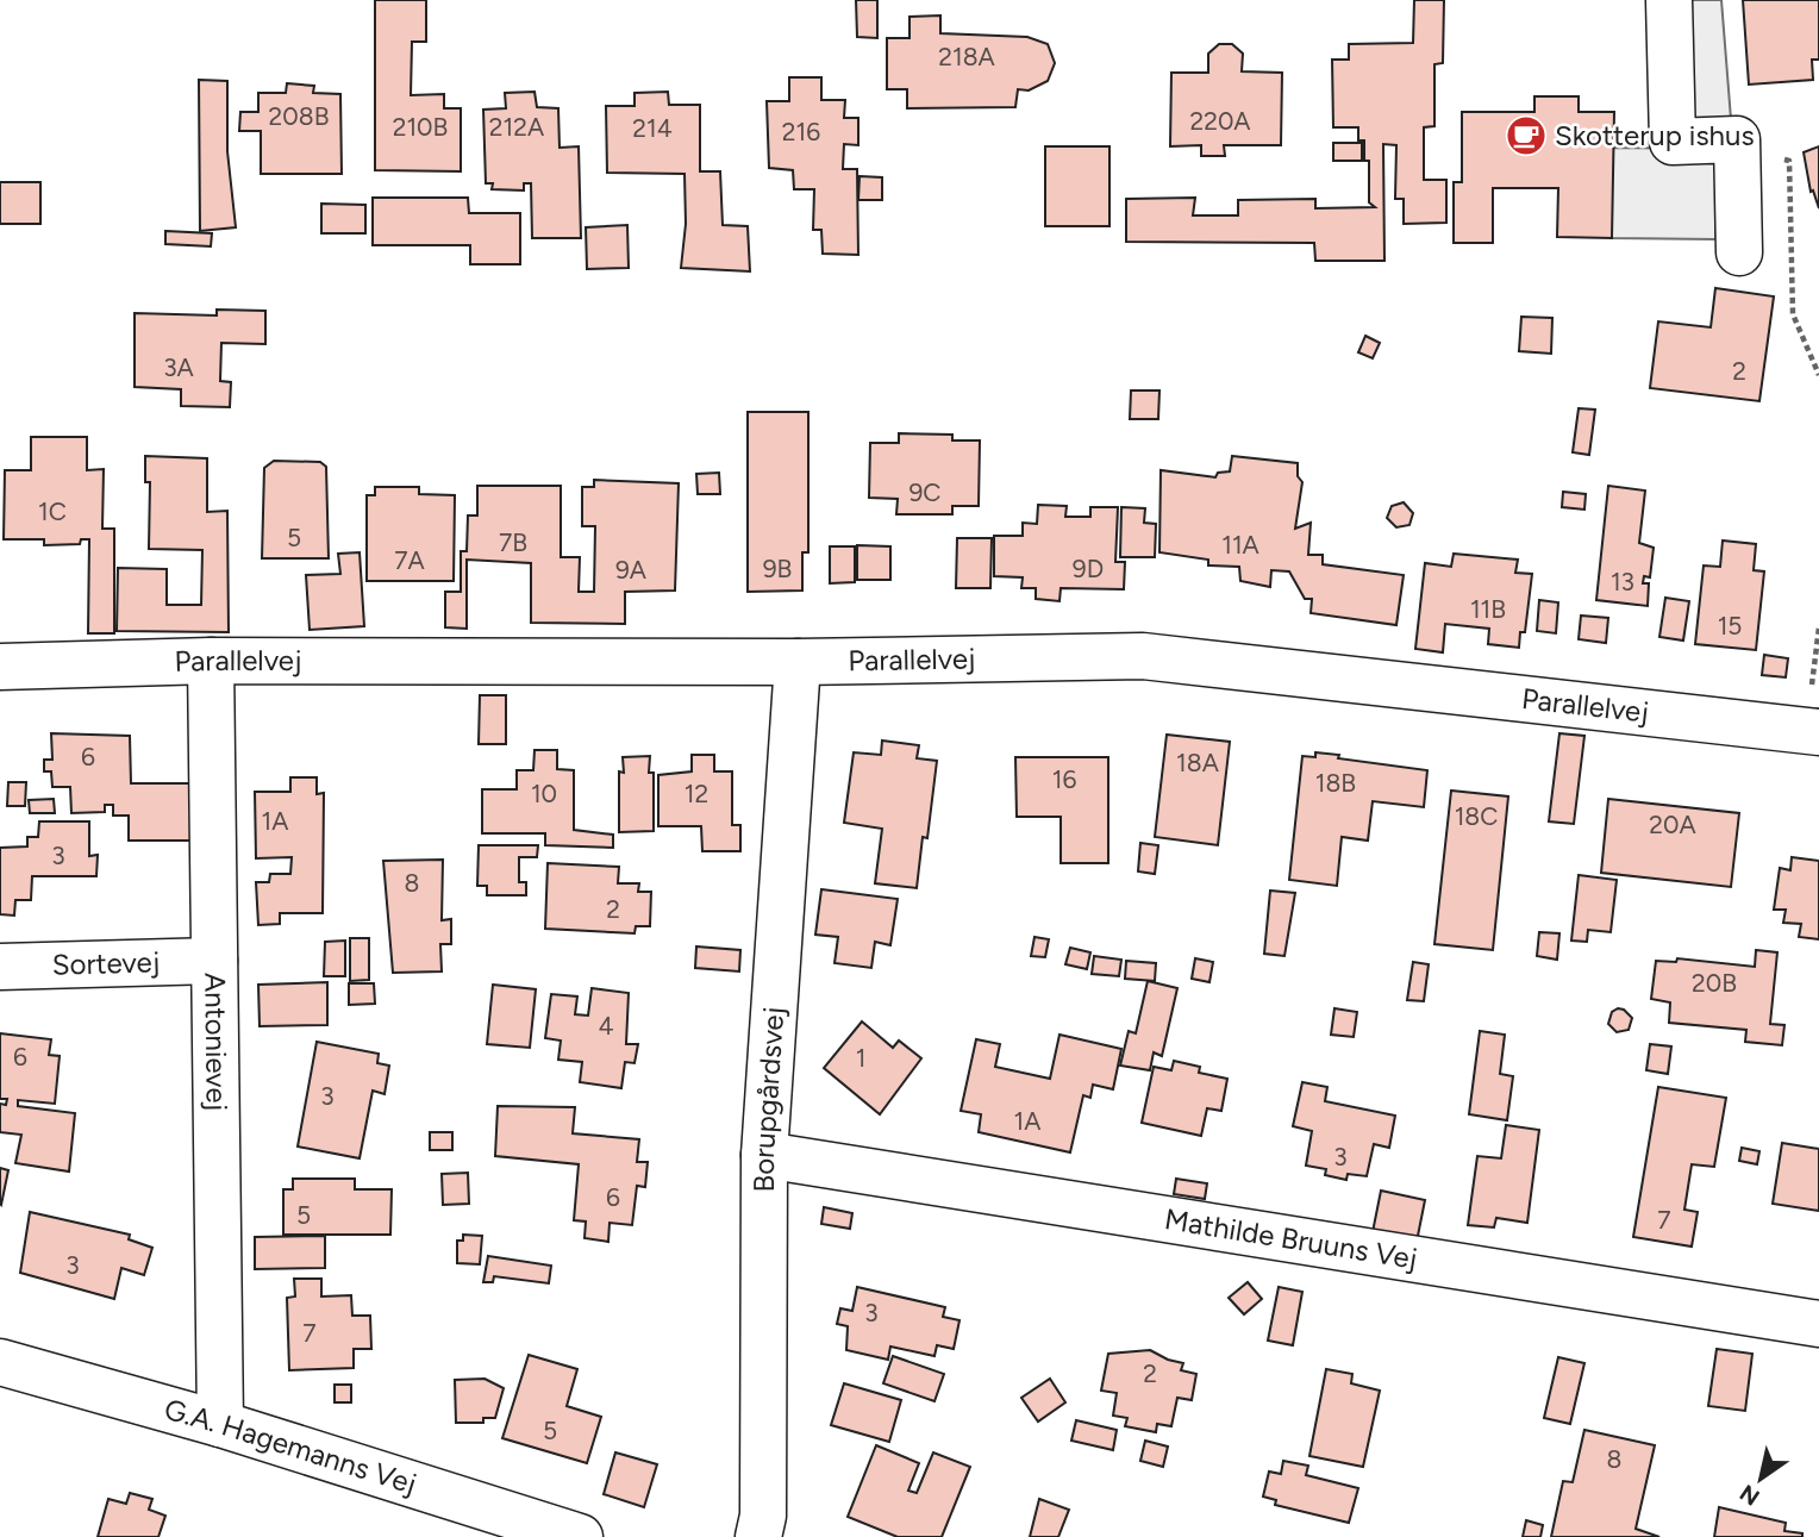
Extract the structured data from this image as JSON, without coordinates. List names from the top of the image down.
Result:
{
  "streets": {
    "street": [
      "Parallelvej",
      "Sortevej",
      "Antonievej",
      "Borupgårdsvej",
      "Mathilde Bruuns Vej",
      "G.A. Hagemanns Vej"
    ]
  },
  "crossings": [
    ["Parallelvej", "Antonievej"],
    ["Parallelvej", "Borupgårdsvej"],
    ["Sortevej", "Antonievej"],
    ["Antonievej", "G.A. Hagemanns Vej"],
    ["Borupgårdsvej", "Mathilde Bruuns Vej"]
  ],
  "places": {
    "cafe": ["Skotterup ishus"]
  },
  "house_numbers": [
    "218A",
    "208B",
    "220A",
    "210B",
    "212A",
    "214",
    "216",
    "3A",
    "2",
    "9C",
    "1C",
    "5",
    "7B",
    "11A",
    "7A",
    "9B",
    "9D",
    "9A",
    "13",
    "11B",
    "15",
    "6",
    "18A",
    "16",
    "18B",
    "10",
    "12",
    "18C",
    "1A",
    "20A",
    "3",
    "8",
    "2",
    "20B",
    "4",
    "6",
    "1",
    "3",
    "1A",
    "3",
    "6",
    "5",
    "7",
    "3",
    "3",
    "7",
    "2",
    "5",
    "8"
  ],
  "north": "bottom left"
}
